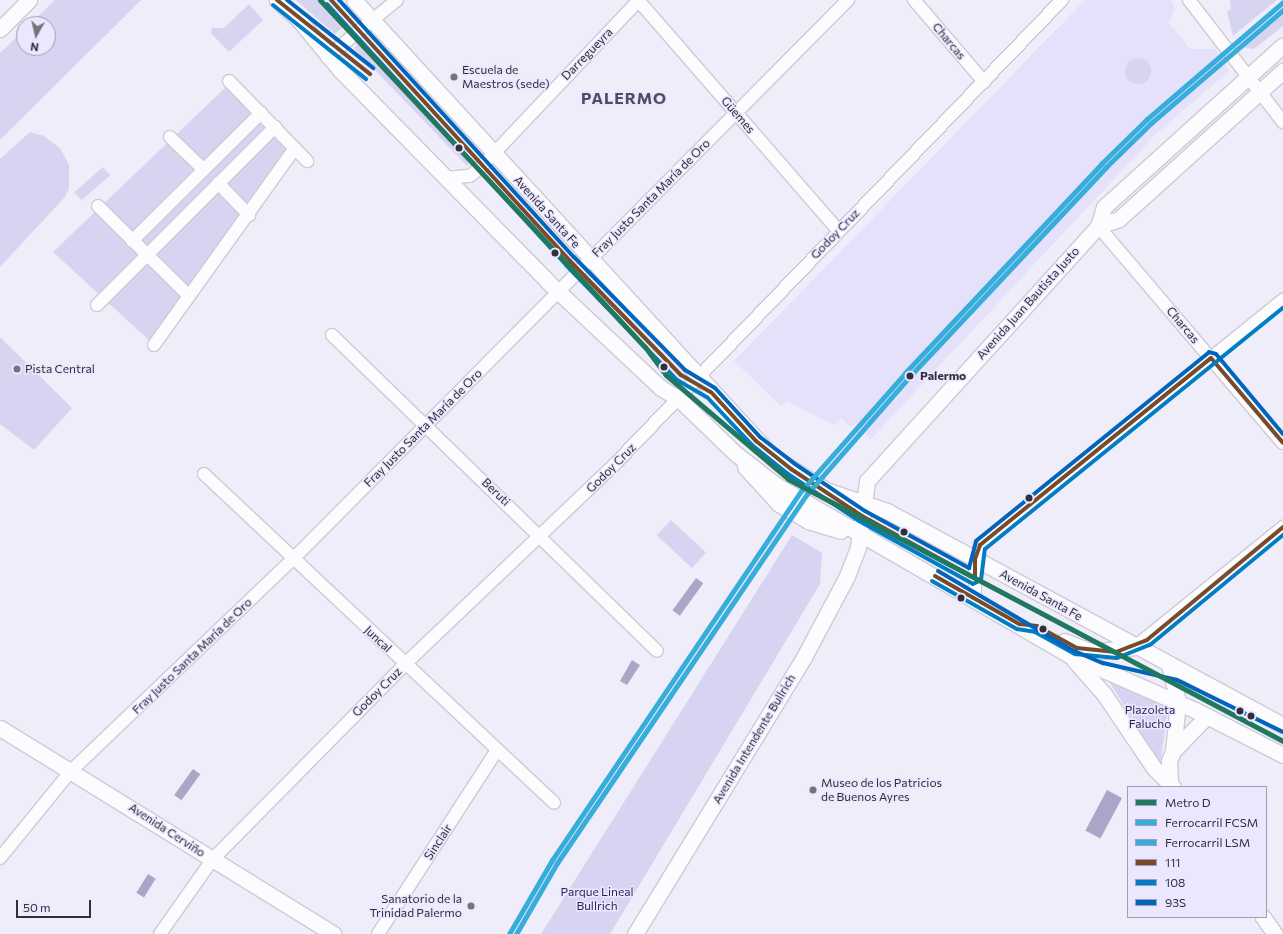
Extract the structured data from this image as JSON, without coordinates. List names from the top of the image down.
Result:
{
  "streets": {
    "main road": [
      "Avenida Santa Fe",
      "Avenida Juan Bautista Justo",
      "Avenida Intendente Bullrich",
      "Avenida Cerviño"
    ],
    "street": [
      "Charcas",
      "Darregueyra",
      "Güemes",
      "Fray Justo Santa María de Oro",
      "Godoy Cruz",
      "Beruti",
      "Juncal",
      "Sinclair"
    ]
  },
  "crossings": [
    ["Charcas", "Godoy Cruz"],
    ["Charcas", "Avenida Juan Bautista Justo"],
    ["Darregueyra", "Güemes"],
    ["Darregueyra", "Avenida Santa Fe"],
    ["Güemes", "Fray Justo Santa María de Oro"],
    ["Güemes", "Godoy Cruz"],
    ["Fray Justo Santa María de Oro", "Avenida Santa Fe"],
    ["Fray Justo Santa María de Oro", "Beruti"],
    ["Fray Justo Santa María de Oro", "Juncal"],
    ["Fray Justo Santa María de Oro", "Avenida Cerviño"],
    ["Avenida Santa Fe", "Godoy Cruz"],
    ["Avenida Santa Fe", "Avenida Juan Bautista Justo"],
    ["Godoy Cruz", "Beruti"],
    ["Godoy Cruz", "Juncal"],
    ["Godoy Cruz", "Avenida Cerviño"],
    ["Avenida Juan Bautista Justo", "Avenida Intendente Bullrich"],
    ["Juncal", "Sinclair"]
  ],
  "districts": ["PALERMO"],
  "parks": ["Plazoleta Falucho", "Parque Lineal Bullrich"],
  "places": [
    "Escuela de Maestros (sede)",
    "Pista Central",
    "Palermo",
    "Museo de los Patricios de Buenos Ayres",
    "Sanatorio de la Trinidad Palermo"
  ],
  "lines": [
    "metro line D",
    "transit line 111",
    "transit line 93S",
    "rail line FCSM",
    "transit line 108",
    "rail line LSM"
  ],
  "legend": [
    "Metro D",
    "Ferrocarril FCSM",
    "Ferrocarril LSM",
    "111",
    "108",
    "93S"
  ],
  "scale_bar": "50 m",
  "north": "bottom"
}
